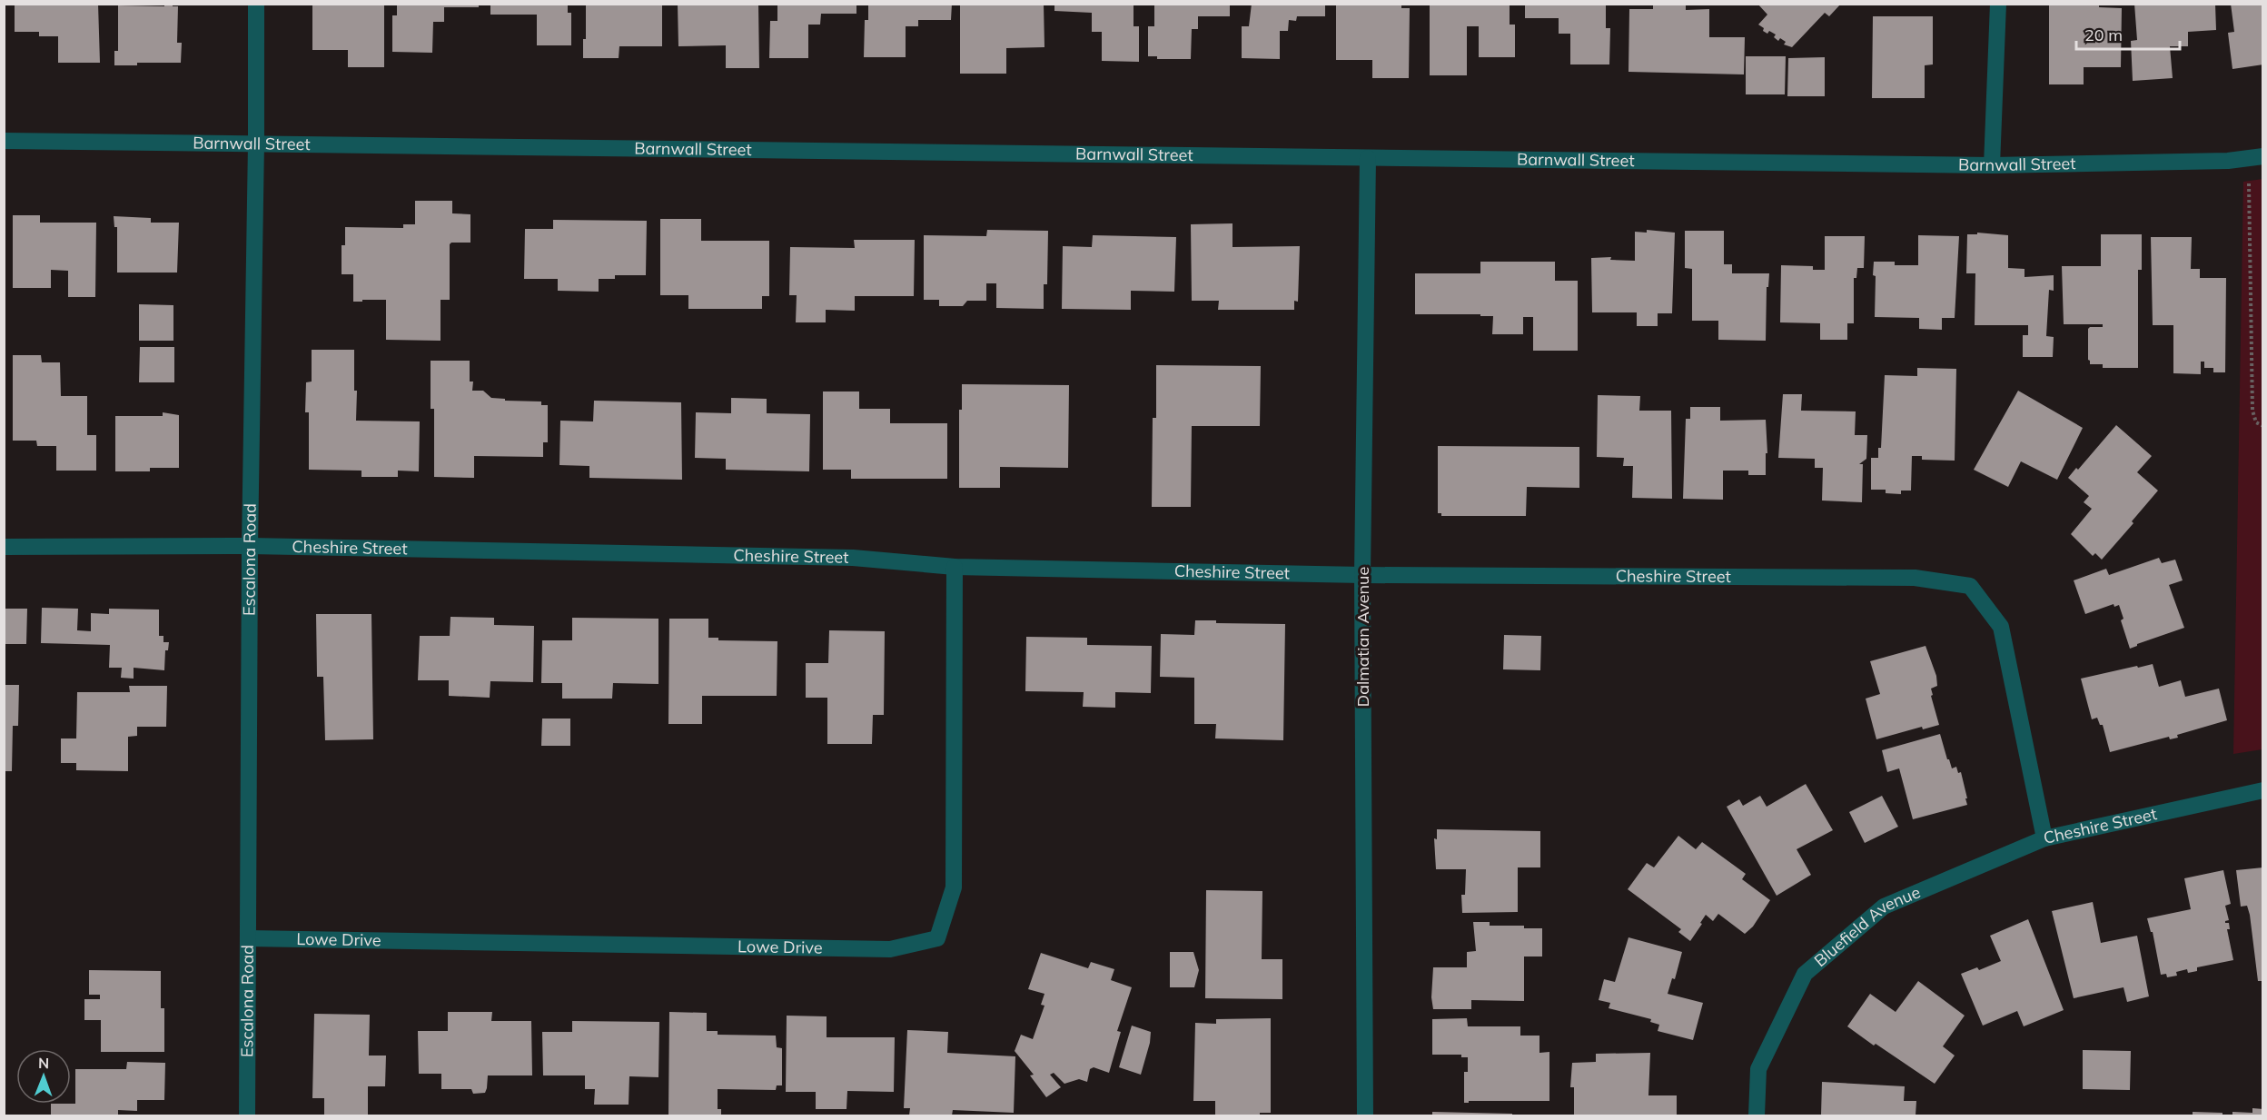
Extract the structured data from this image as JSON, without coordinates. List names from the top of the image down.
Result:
{
  "streets": {
    "street": [
      "Barnwall Street",
      "Cheshire Street",
      "Escalona Road",
      "Dalmatian Avenue",
      "Bluefield Avenue",
      "Lowe Drive"
    ]
  },
  "crossings": [
    ["Barnwall Street", "Escalona Road"],
    ["Barnwall Street", "Dalmatian Avenue"],
    ["Cheshire Street", "Escalona Road"],
    ["Cheshire Street", "Dalmatian Avenue"],
    ["Cheshire Street", "Bluefield Avenue"],
    ["Cheshire Street", "Lowe Drive"],
    ["Escalona Road", "Lowe Drive"]
  ],
  "scale_bar": "20 m",
  "north": "top"
}
